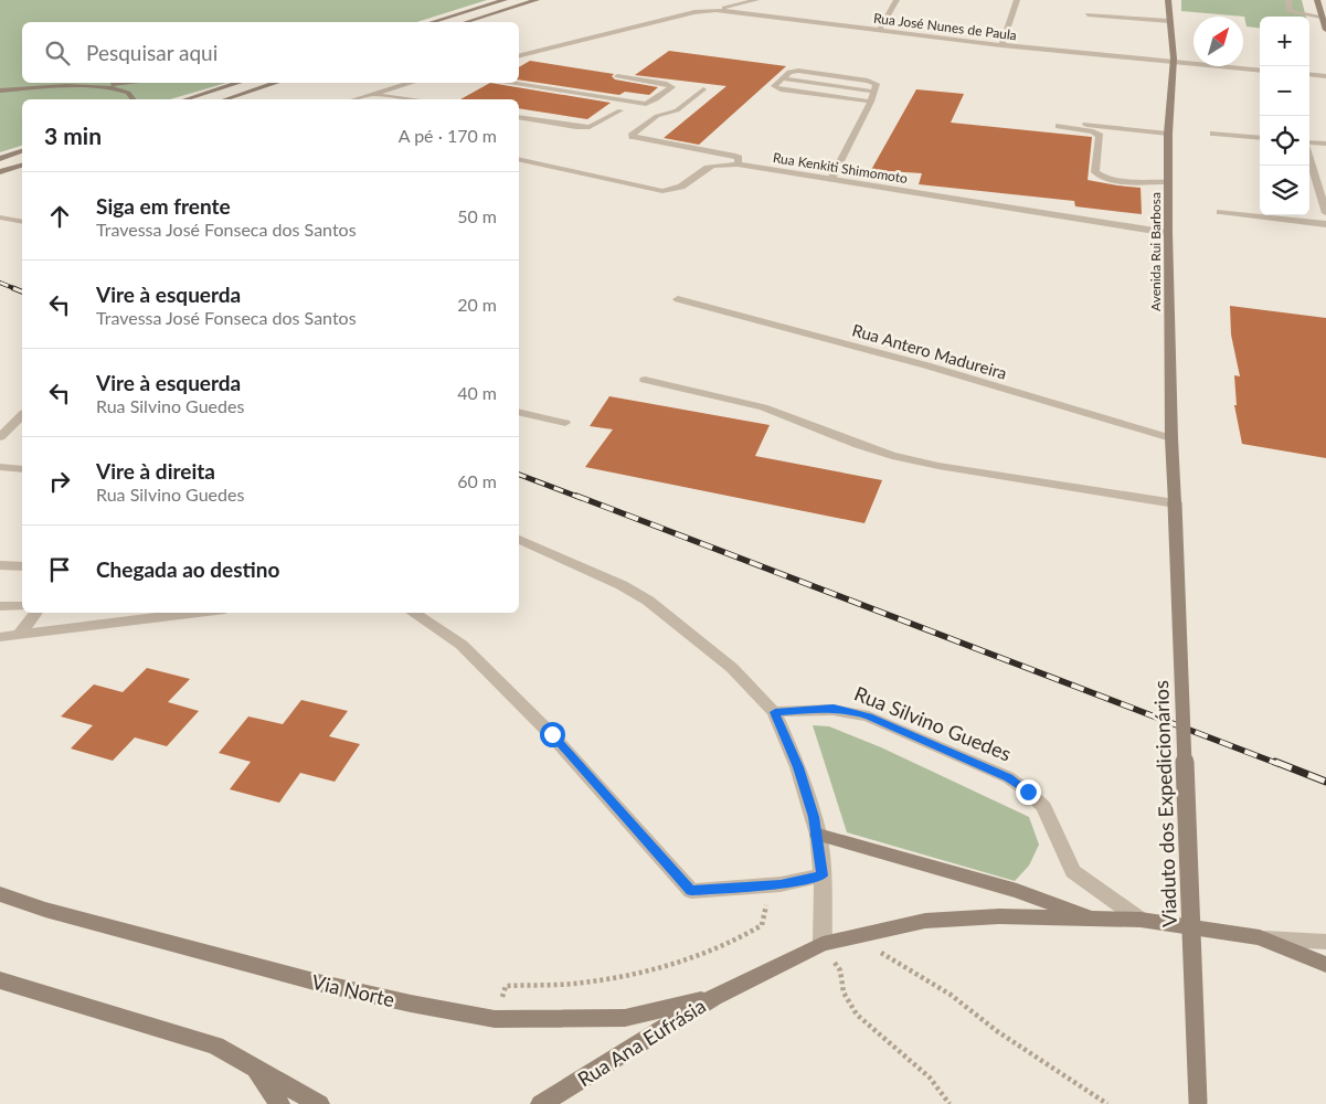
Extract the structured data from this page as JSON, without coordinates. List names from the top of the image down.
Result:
{
  "streets": {
    "main road": [
      "Avenida Rui Barbosa",
      "Viaduto dos Expedicionários",
      "Via Norte",
      "Rua Ana Eufrásia"
    ],
    "street": [
      "Rua José Nunes de Paula",
      "Rua Kenkiti Shimomoto",
      "Rua Antero Madureira",
      "Rua Silvino Guedes"
    ]
  },
  "crossings": [
    ["Rua José Nunes de Paula", "Avenida Rui Barbosa"],
    ["Rua Kenkiti Shimomoto", "Avenida Rui Barbosa"],
    ["Avenida Rui Barbosa", "Rua Antero Madureira"],
    ["Avenida Rui Barbosa", "Viaduto dos Expedicionários"],
    ["Via Norte", "Rua Ana Eufrásia"]
  ],
  "north": "top right",
  "page": {
    "map_buttons": ["+", "−"],
    "search": "Pesquisar aqui",
    "heading": ["3 min", "A pé · 170 m"],
    "list": [
      ["Siga em frente", "Travessa José Fonseca dos Santos", "50 m"],
      ["Vire à esquerda", "Travessa José Fonseca dos Santos", "20 m"],
      ["Vire à esquerda", "Rua Silvino Guedes", "40 m"],
      ["Vire à direita", "Rua Silvino Guedes", "60 m"],
      "Chegada ao destino"
    ]
  }
}
